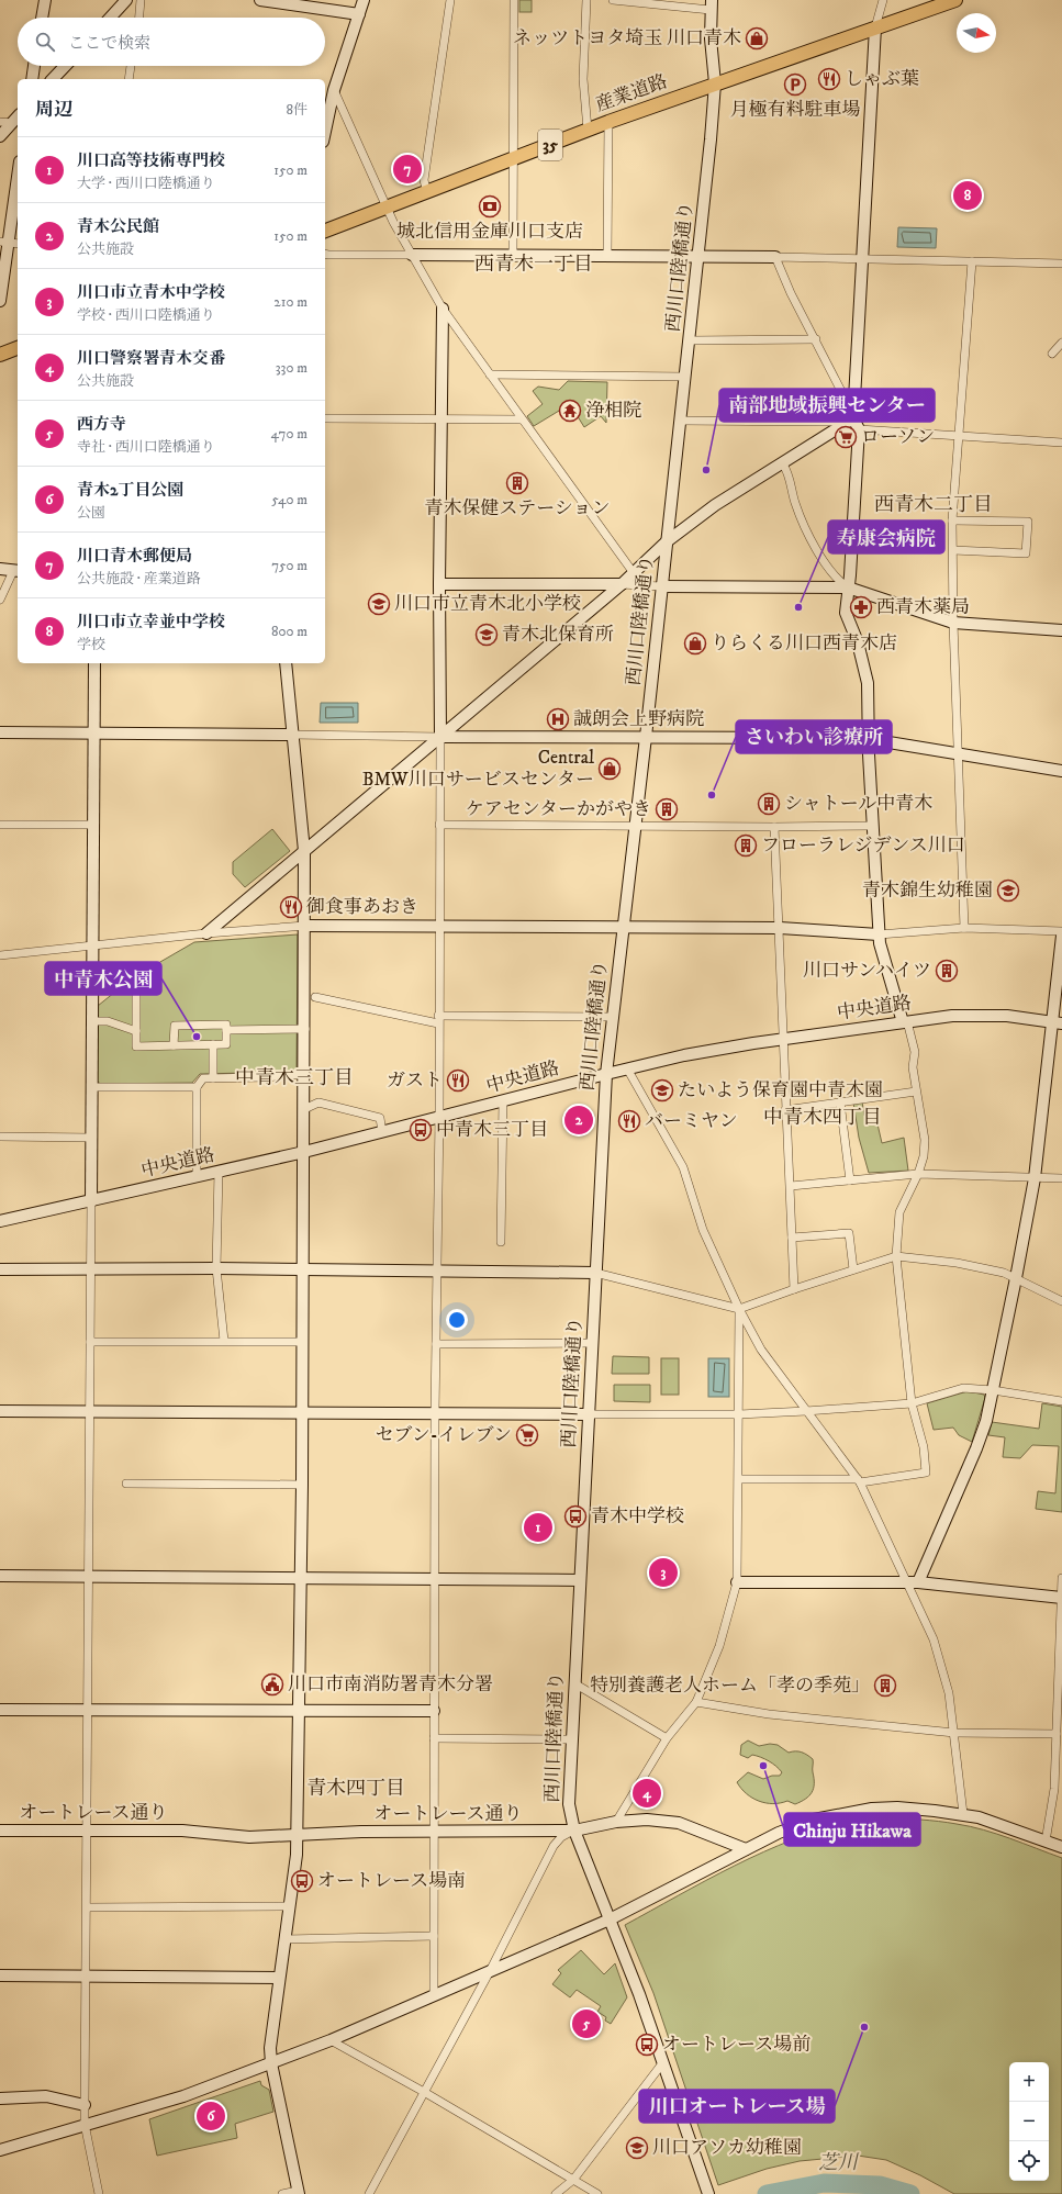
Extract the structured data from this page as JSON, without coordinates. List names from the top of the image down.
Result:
{
  "streets": {
    "main road": ["産業道路", "35"],
    "street": ["西川口陸橋通り", "中央道路", "オートレース通り"]
  },
  "crossings": [
    ["産業道路", "西川口陸橋通り"],
    ["西川口陸橋通り", "中央道路"],
    ["西川口陸橋通り", "オートレース通り"]
  ],
  "districts": [
    "西青木一丁目",
    "西青木二丁目",
    "中青木三丁目",
    "中青木四丁目",
    "青木四丁目"
  ],
  "water": ["芝川"],
  "places": {
    "shop": ["ネッツトヨタ埼玉 川口青木", "りらくる川口西青木店", "Central BMW川口サービスセンター"],
    "restaurant": [
      "しゃぶ葉",
      "御食事あおき",
      "ガスト",
      "バーミヤン"
    ],
    "parking": ["月極有料駐車場"],
    "bank": ["城北信用金庫川口支店"],
    "temple": ["浄相院"],
    "supermarket": ["ローソン", "セブン-イレブン"],
    "other": [
      "南部地域振興センター",
      "寿康会病院",
      "さいわい診療所",
      "中青木公園",
      "Chinju Hikawa",
      "川口オートレース場"
    ],
    "building": [
      "青木保健ステーション",
      "シャトール中青木",
      "ケアセンターかがやき",
      "フローラレジデンス川口",
      "川口サンハイツ",
      "特別養護老人ホーム「孝の季苑」"
    ],
    "school or university": [
      "川口市立青木北小学校",
      "青木北保育所",
      "青木錦生幼稚園",
      "たいよう保育園中青木園",
      "川口アソカ幼稚園"
    ],
    "pharmacy": ["西青木薬局"],
    "hospital": ["誠朗会上野病院"],
    "bus stop": [
      "中青木三丁目",
      "青木中学校",
      "オートレース場南",
      "オートレース場前"
    ],
    "public building": ["川口市南消防署青木分署"]
  },
  "north": "right",
  "page": {
    "search": "ここで検索",
    "heading": ["周辺", "8件"],
    "list": [
      {
        "mark": "1",
        "name": "川口高等技術専門校",
        "note": "大学 · 西川口陸橋通り",
        "value": "150 m"
      },
      {
        "mark": "2",
        "name": "青木公民館",
        "note": "公共施設",
        "value": "150 m"
      },
      {
        "mark": "3",
        "name": "川口市立青木中学校",
        "note": "学校 · 西川口陸橋通り",
        "value": "210 m"
      },
      {
        "mark": "4",
        "name": "川口警察署青木交番",
        "note": "公共施設",
        "value": "330 m"
      },
      {
        "mark": "5",
        "name": "西方寺",
        "note": "寺社 · 西川口陸橋通り",
        "value": "470 m"
      },
      {
        "mark": "6",
        "name": "青木2丁目公園",
        "note": "公園",
        "value": "540 m"
      },
      {
        "mark": "7",
        "name": "川口青木郵便局",
        "note": "公共施設 · 産業道路",
        "value": "750 m"
      },
      {
        "mark": "8",
        "name": "川口市立幸並中学校",
        "note": "学校",
        "value": "800 m"
      }
    ],
    "pins": [
      "7",
      "8",
      "2",
      "1",
      "3",
      "4",
      "5",
      "6"
    ],
    "map_buttons": ["+", "−"]
  }
}
